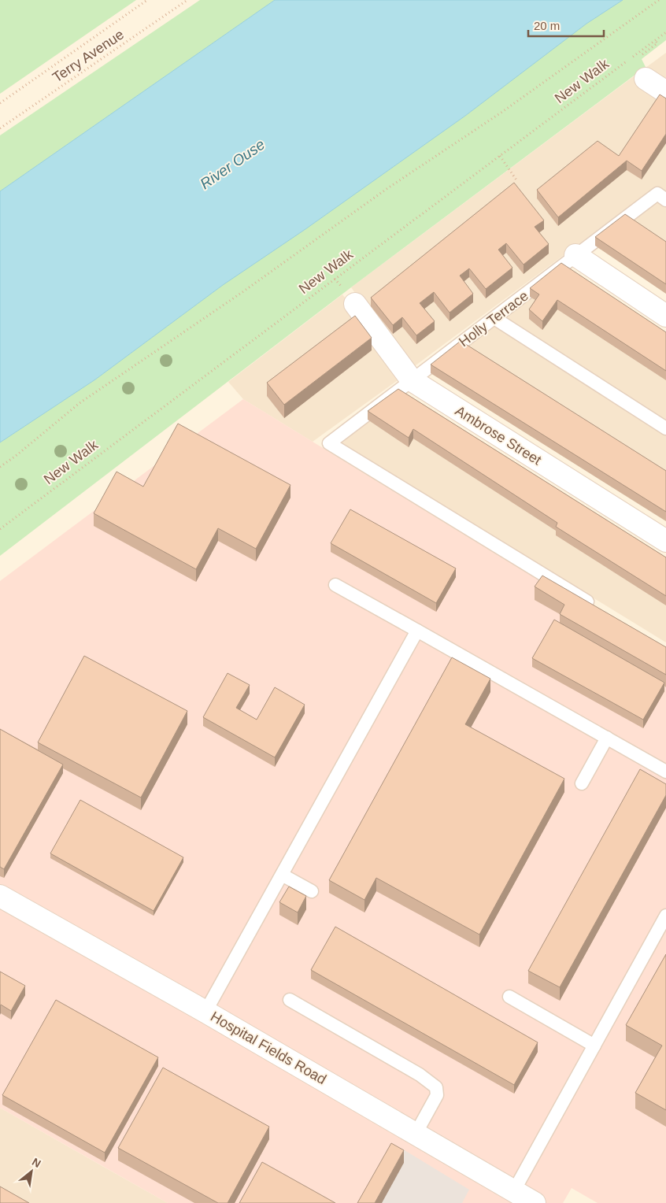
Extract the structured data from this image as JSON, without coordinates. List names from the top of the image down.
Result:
{
  "streets": {
    "street": ["Ambrose Street", "Hospital Fields Road"],
    "lane": ["Holly Terrace"],
    "path": ["Terry Avenue", "New Walk"]
  },
  "crossings": [
    ["Holly Terrace", "Ambrose Street"]
  ],
  "water": ["River Ouse"],
  "scale_bar": "20 m",
  "north": "top right"
}
